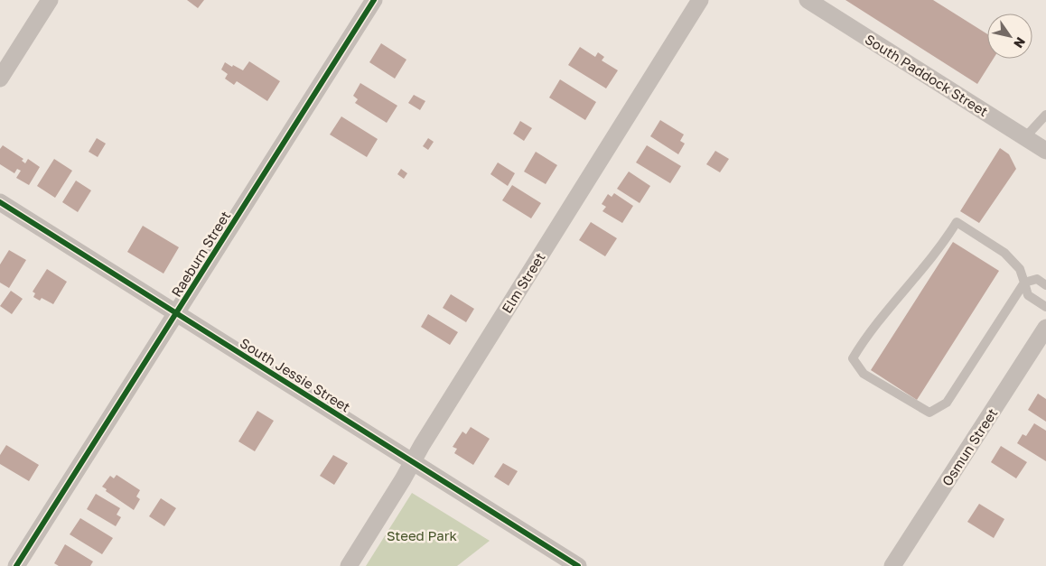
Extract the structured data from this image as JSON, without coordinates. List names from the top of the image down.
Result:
{
  "streets": {
    "street": [
      "South Paddock Street",
      "Raeburn Street",
      "Elm Street",
      "South Jessie Street",
      "Osmun Street"
    ]
  },
  "crossings": [
    ["Raeburn Street", "South Jessie Street"],
    ["Elm Street", "South Jessie Street"]
  ],
  "parks": ["Steed Park"],
  "north": "bottom right"
}
